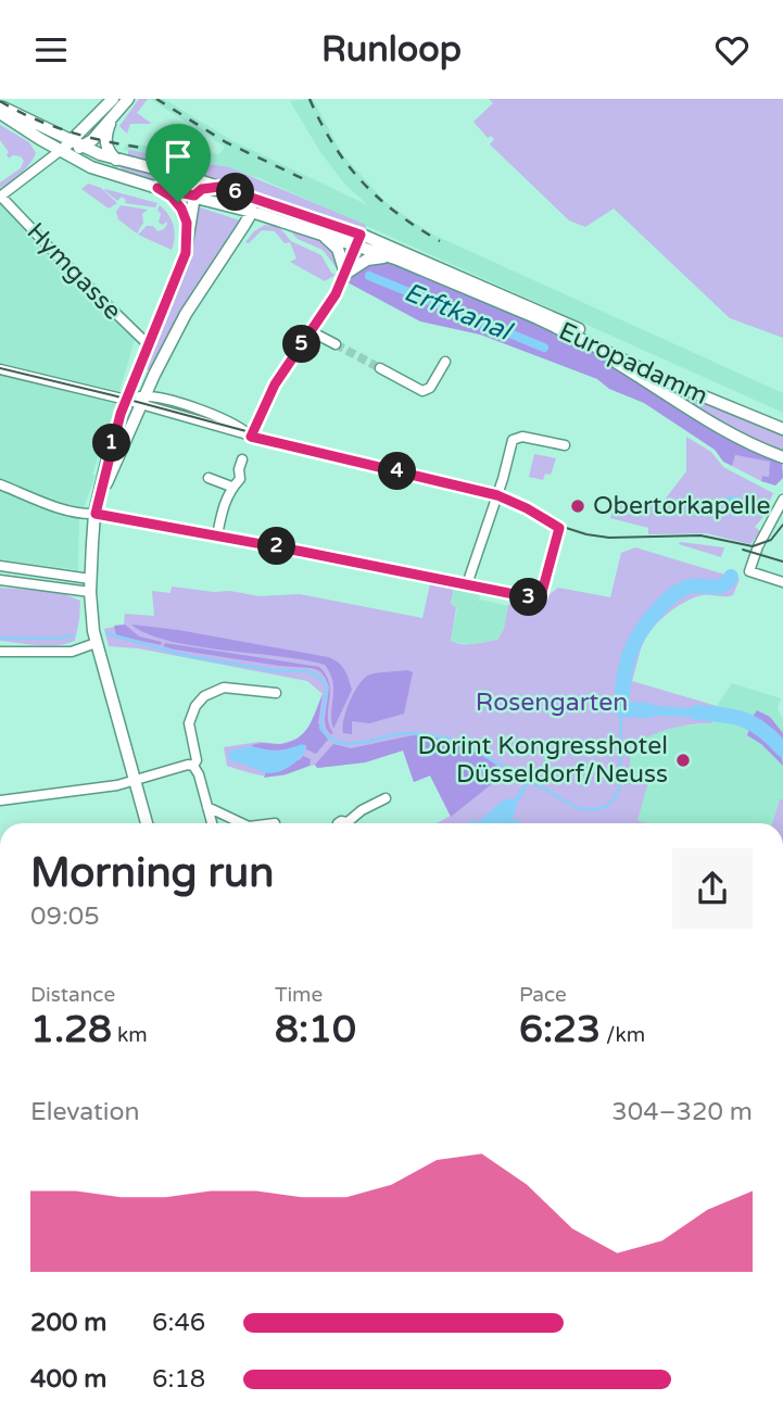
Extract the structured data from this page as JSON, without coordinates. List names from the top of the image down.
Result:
{
  "streets": {
    "main road": ["Europadamm"],
    "street": ["Hymgasse"]
  },
  "water": ["Erftkanal"],
  "parks": ["Rosengarten"],
  "places": ["Obertorkapelle", "Dorint Kongresshotel Düsseldorf/Neuss"],
  "page": {
    "header": "Runloop",
    "pins": [
      "6",
      "5",
      "1",
      "4",
      "2",
      "3"
    ],
    "heading": ["Morning run", "09:05"],
    "stats": [
      ["Distance", "1.28 km"],
      ["Time", "8:10"],
      ["Pace", "6:23 /km"]
    ],
    "chart": ["Elevation", "304–320 m"],
    "list": [
      {
        "name": "200 m",
        "note": "6:46"
      },
      {
        "name": "400 m",
        "note": "6:18"
      }
    ]
  }
}
